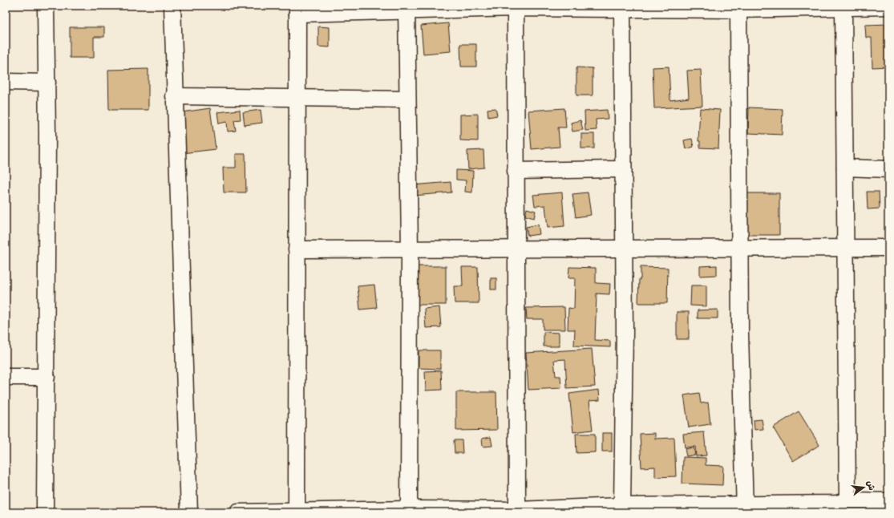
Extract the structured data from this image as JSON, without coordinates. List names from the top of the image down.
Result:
{
  "north": "right"
}
